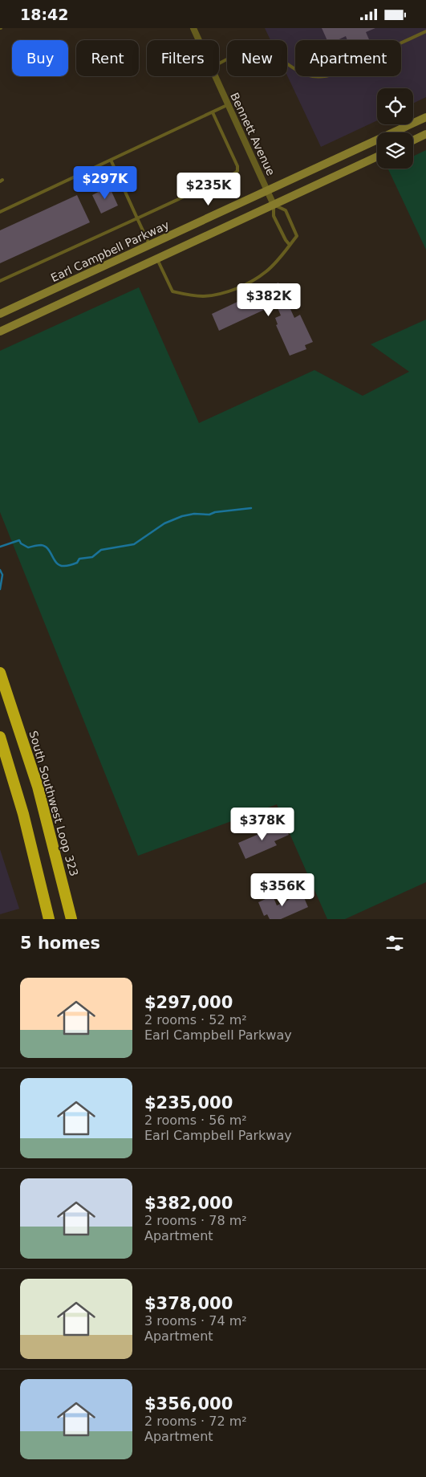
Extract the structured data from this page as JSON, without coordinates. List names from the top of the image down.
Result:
{
  "streets": {
    "highway": ["South Southwest Loop 323"],
    "main road": ["Earl Campbell Parkway"],
    "street": ["Bennett Avenue"]
  },
  "crossings": [
    ["Bennett Avenue", "Earl Campbell Parkway"]
  ],
  "page": {
    "status": "18:42",
    "chip": [
      "Buy",
      "Rent",
      "Filters",
      "New",
      "Apartment"
    ],
    "price": [
      "$297K",
      "$235K",
      "$382K",
      "$378K",
      "$356K"
    ],
    "heading": "5 homes",
    "list": [
      {
        "name": "$297,000",
        "note": "2 rooms · 52 m² · Earl Campbell Parkway"
      },
      {
        "name": "$235,000",
        "note": "2 rooms · 56 m² · Earl Campbell Parkway"
      },
      {
        "name": "$382,000",
        "note": "2 rooms · 78 m² · Apartment"
      },
      {
        "name": "$378,000",
        "note": "3 rooms · 74 m² · Apartment"
      },
      {
        "name": "$356,000",
        "note": "2 rooms · 72 m² · Apartment"
      }
    ]
  }
}
